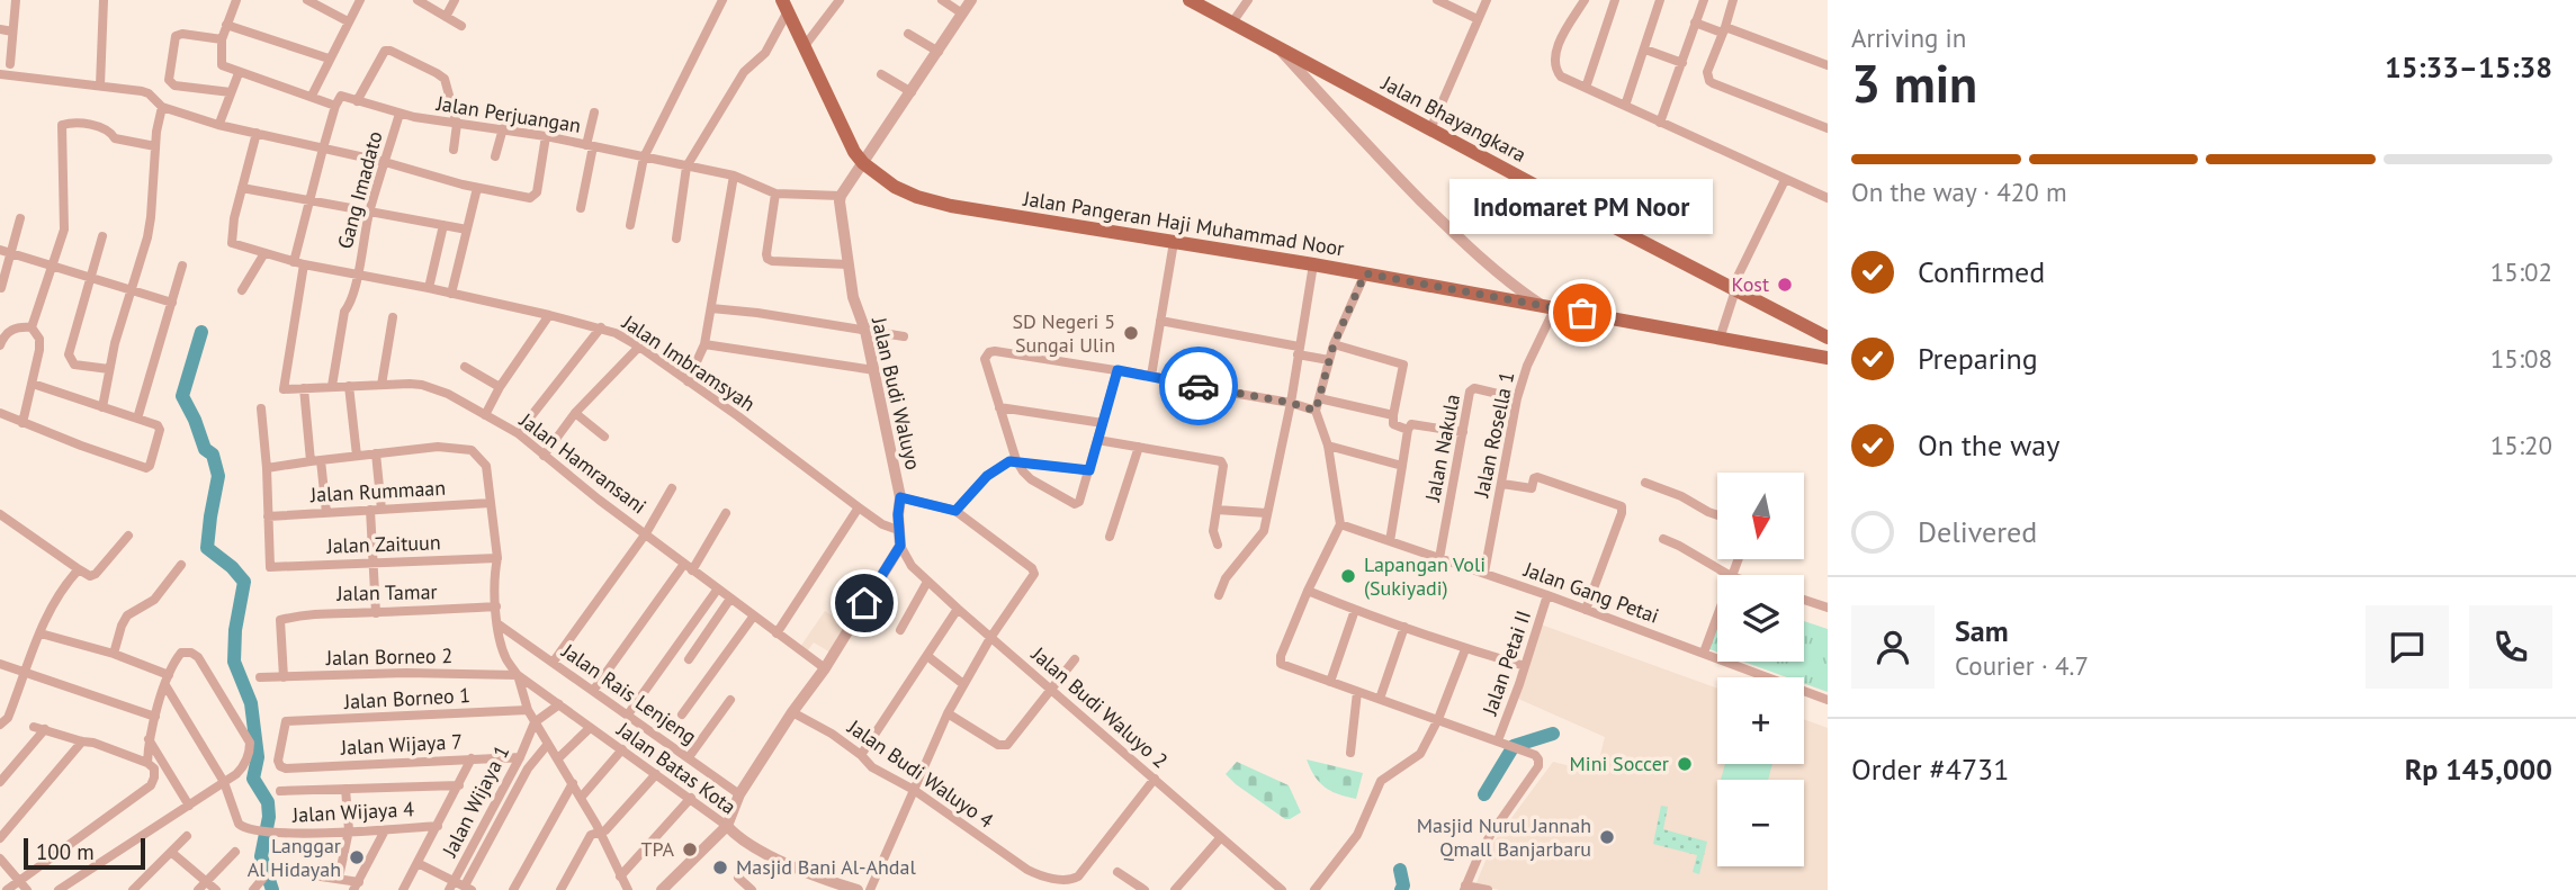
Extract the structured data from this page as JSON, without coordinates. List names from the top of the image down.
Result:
{
  "streets": {
    "main road": ["Jalan Bhayangkara", "Jalan Pangeran Haji Muhammad Noor"],
    "street": [
      "Jalan Perjuangan",
      "Gang Imadato",
      "Jalan Imbramsyah",
      "Jalan Budi Waluyo",
      "Jalan Rosella 1",
      "Jalan Nakula",
      "Jalan Hamransani",
      "Jalan Rummaan",
      "Jalan Zaituun",
      "Jalan Tamar",
      "Jalan Gang Petai",
      "Jalan Borneo 2",
      "Jalan Petai II",
      "Jalan Rais Lenjeng",
      "Jalan Borneo 1",
      "Jalan Budi Waluyo 2",
      "Jalan Wijaya 7",
      "Jalan Batas Kota",
      "Jalan Budi Waluyo 4",
      "Jalan Wijaya 1",
      "Jalan Wijaya 4"
    ]
  },
  "crossings": [
    ["Jalan Perjuangan", "Gang Imadato"],
    ["Jalan Perjuangan", "Jalan Budi Waluyo"],
    ["Gang Imadato", "Jalan Imbramsyah"],
    ["Gang Imadato", "Jalan Hamransani"],
    ["Jalan Pangeran Haji Muhammad Noor", "Jalan Rosella 1"],
    ["Jalan Imbramsyah", "Jalan Budi Waluyo"],
    ["Jalan Imbramsyah", "Jalan Hamransani"],
    ["Jalan Budi Waluyo", "Jalan Budi Waluyo 2"],
    ["Jalan Rosella 1", "Jalan Nakula"],
    ["Jalan Rosella 1", "Jalan Gang Petai"],
    ["Jalan Nakula", "Jalan Gang Petai"],
    ["Jalan Rummaan", "Jalan Zaituun"],
    ["Jalan Rummaan", "Jalan Batas Kota"],
    ["Jalan Zaituun", "Jalan Batas Kota"],
    ["Jalan Tamar", "Jalan Borneo 2"],
    ["Jalan Tamar", "Jalan Batas Kota"],
    ["Jalan Gang Petai", "Jalan Petai II"],
    ["Jalan Borneo 2", "Jalan Batas Kota"],
    ["Jalan Rais Lenjeng", "Jalan Batas Kota"],
    ["Jalan Borneo 1", "Jalan Wijaya 7"],
    ["Jalan Budi Waluyo 2", "Jalan Budi Waluyo 4"],
    ["Jalan Wijaya 7", "Jalan Wijaya 1"]
  ],
  "places": [
    "Kost",
    "Indomaret PM Noor",
    "SD Negeri 5 Sungai Ulin",
    "Lapangan Voli (Sukiyadi)",
    "Mini Soccer",
    "Masjid Nurul Jannah Qmall Banjarbaru",
    "TPA",
    "Langgar Al Hidayah",
    "Masjid Bani Al-Ahdal"
  ],
  "scale_bar": "100 m",
  "north": "bottom",
  "page": {
    "heading": ["3 min", "Arriving in", "15:33–15:38"],
    "panel": [
      "Sam",
      "Courier · 4.7",
      "Order #4731",
      "Rp 145,000"
    ],
    "bar": "On the way · 420 m",
    "bubble": "Indomaret PM Noor",
    "list": [
      ["Confirmed", "15:02"],
      ["Preparing", "15:08"],
      ["On the way", "15:20"],
      "Delivered"
    ],
    "map_buttons": ["+", "−"],
    "scale": "100 m"
  }
}
